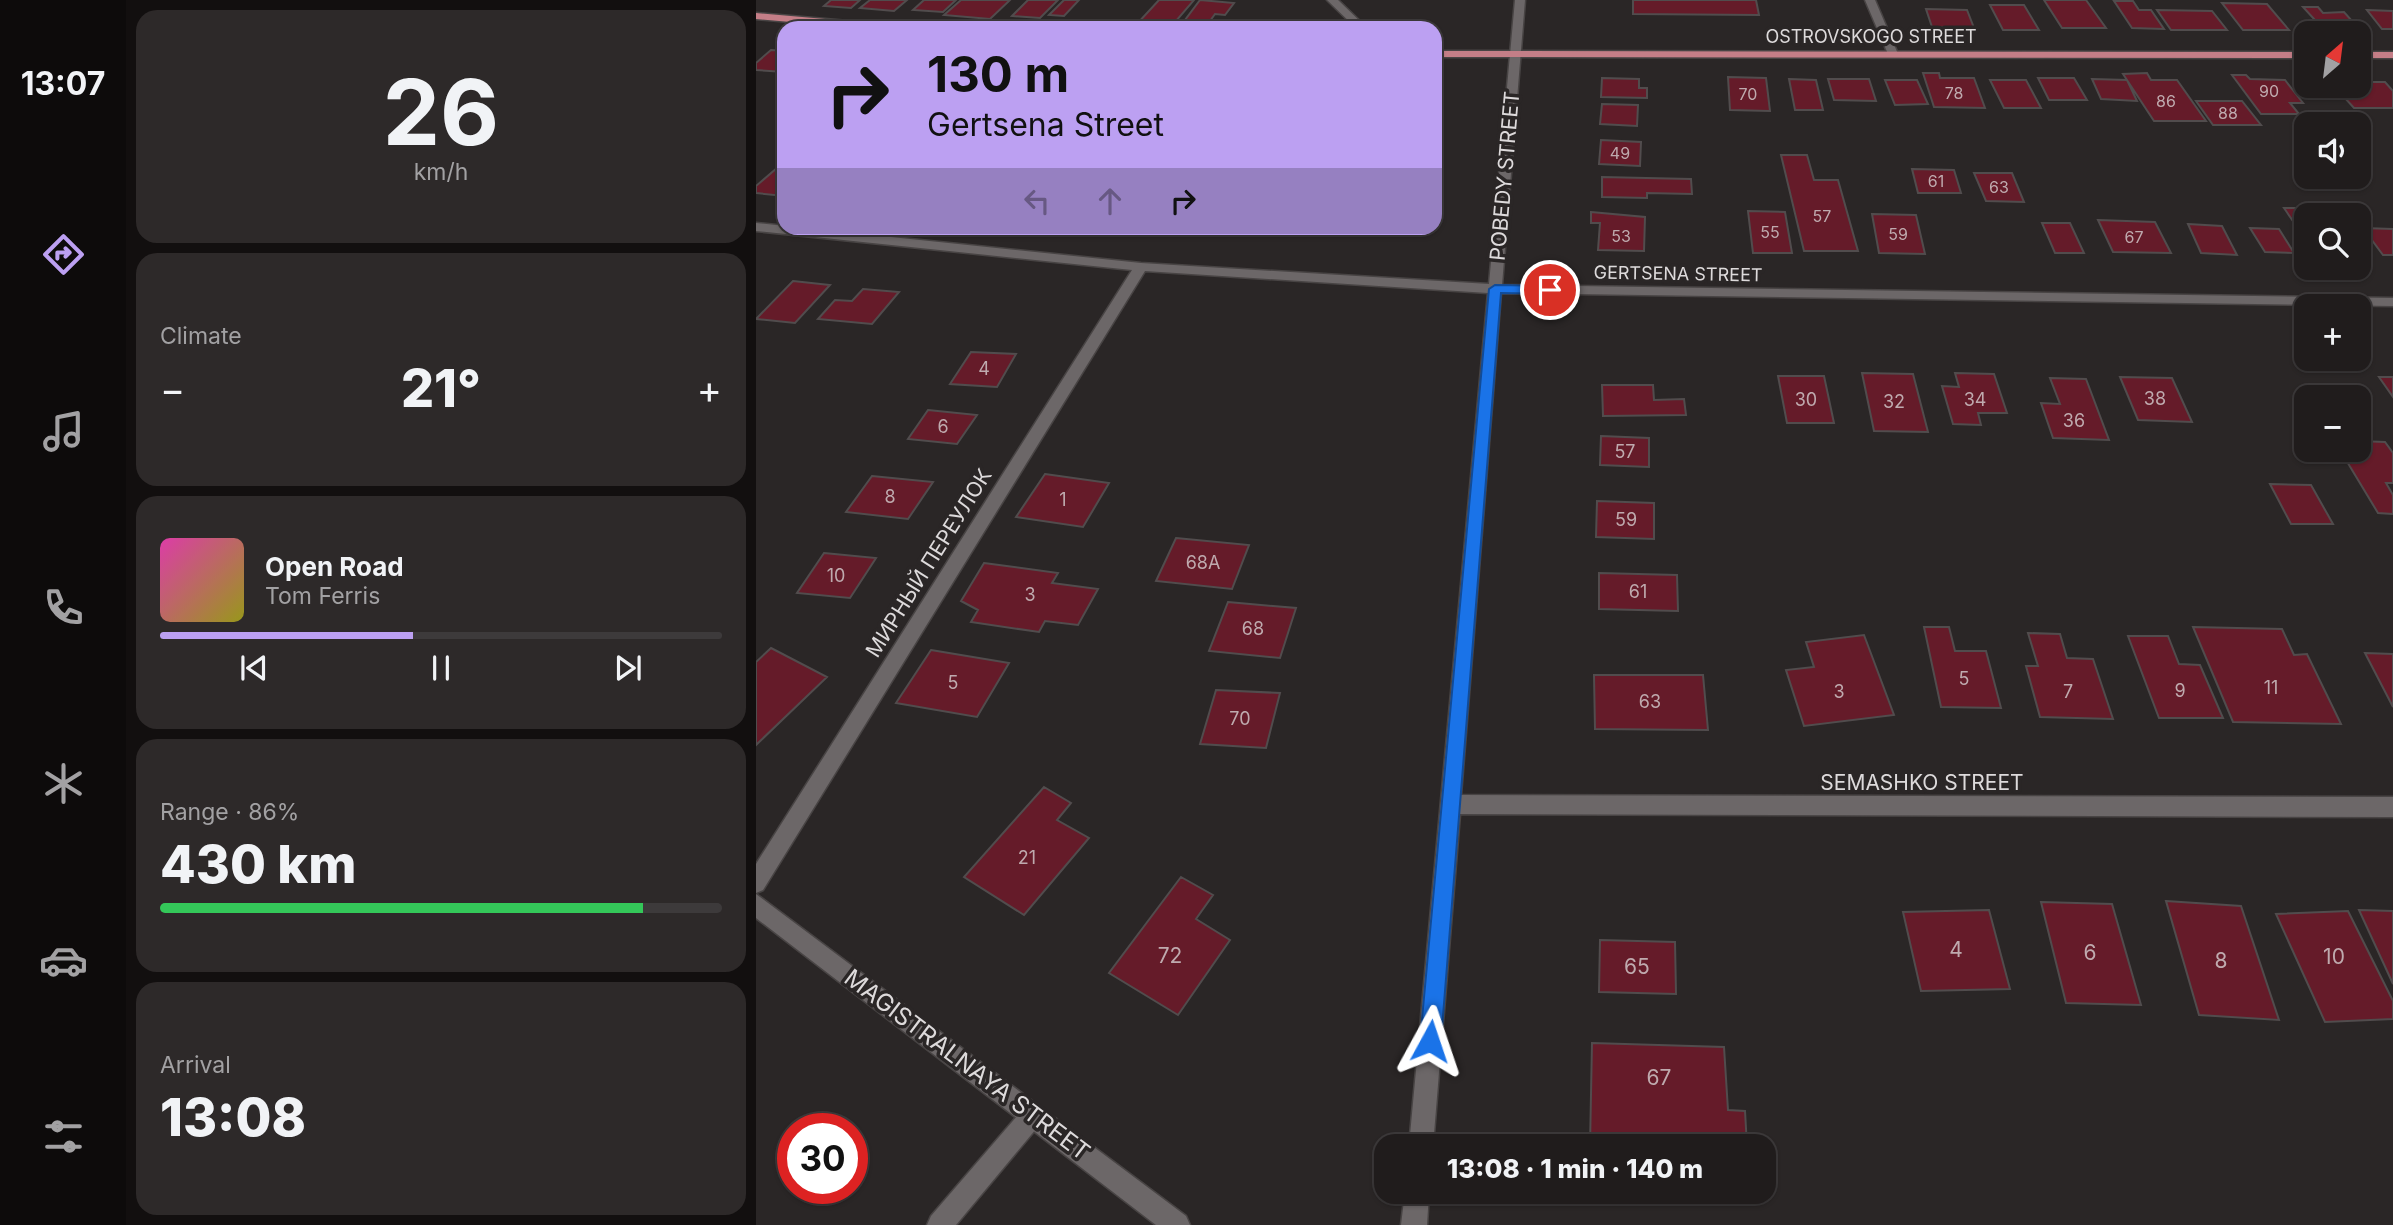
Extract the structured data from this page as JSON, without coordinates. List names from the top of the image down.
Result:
{
  "streets": {
    "main road": ["OSTROVSKOGO STREET"],
    "street": [
      "POBEDY STREET",
      "GERTSENA STREET",
      "МИРНЫЙ ПЕРЕУЛОК",
      "SEMASHKO STREET",
      "MAGISTRALNAYA STREET"
    ]
  },
  "crossings": [
    ["OSTROVSKOGO STREET", "POBEDY STREET"],
    ["POBEDY STREET", "GERTSENA STREET"],
    ["POBEDY STREET", "SEMASHKO STREET"],
    ["GERTSENA STREET", "МИРНЫЙ ПЕРЕУЛОК"]
  ],
  "house_numbers": [
    "90",
    "78",
    "70",
    "86",
    "88",
    "49",
    "61",
    "63",
    "57",
    "55",
    "59",
    "53",
    "67",
    "4",
    "38",
    "30",
    "34",
    "32",
    "36",
    "6",
    "57",
    "8",
    "1",
    "59",
    "68А",
    "10",
    "61",
    "3",
    "68",
    "5",
    "5",
    "11",
    "9",
    "3",
    "7",
    "63",
    "70",
    "21",
    "4",
    "6",
    "72",
    "10",
    "8",
    "65",
    "67"
  ],
  "north": "top right",
  "page": {
    "tabs": "13:07",
    "tile": [
      ["26", "km/h"],
      "Climate",
      ["Range · 86%", "430 km"],
      ["Arrival", "13:08"]
    ],
    "map_buttons": ["+", "−"],
    "turn": ["130 m", "Gertsena Street"],
    "heat": ["−", "21°", "+"],
    "song": ["Open Road", "Tom Ferris"],
    "limit": "30",
    "trip": "13:08 · 1 min · 140 m"
  }
}
